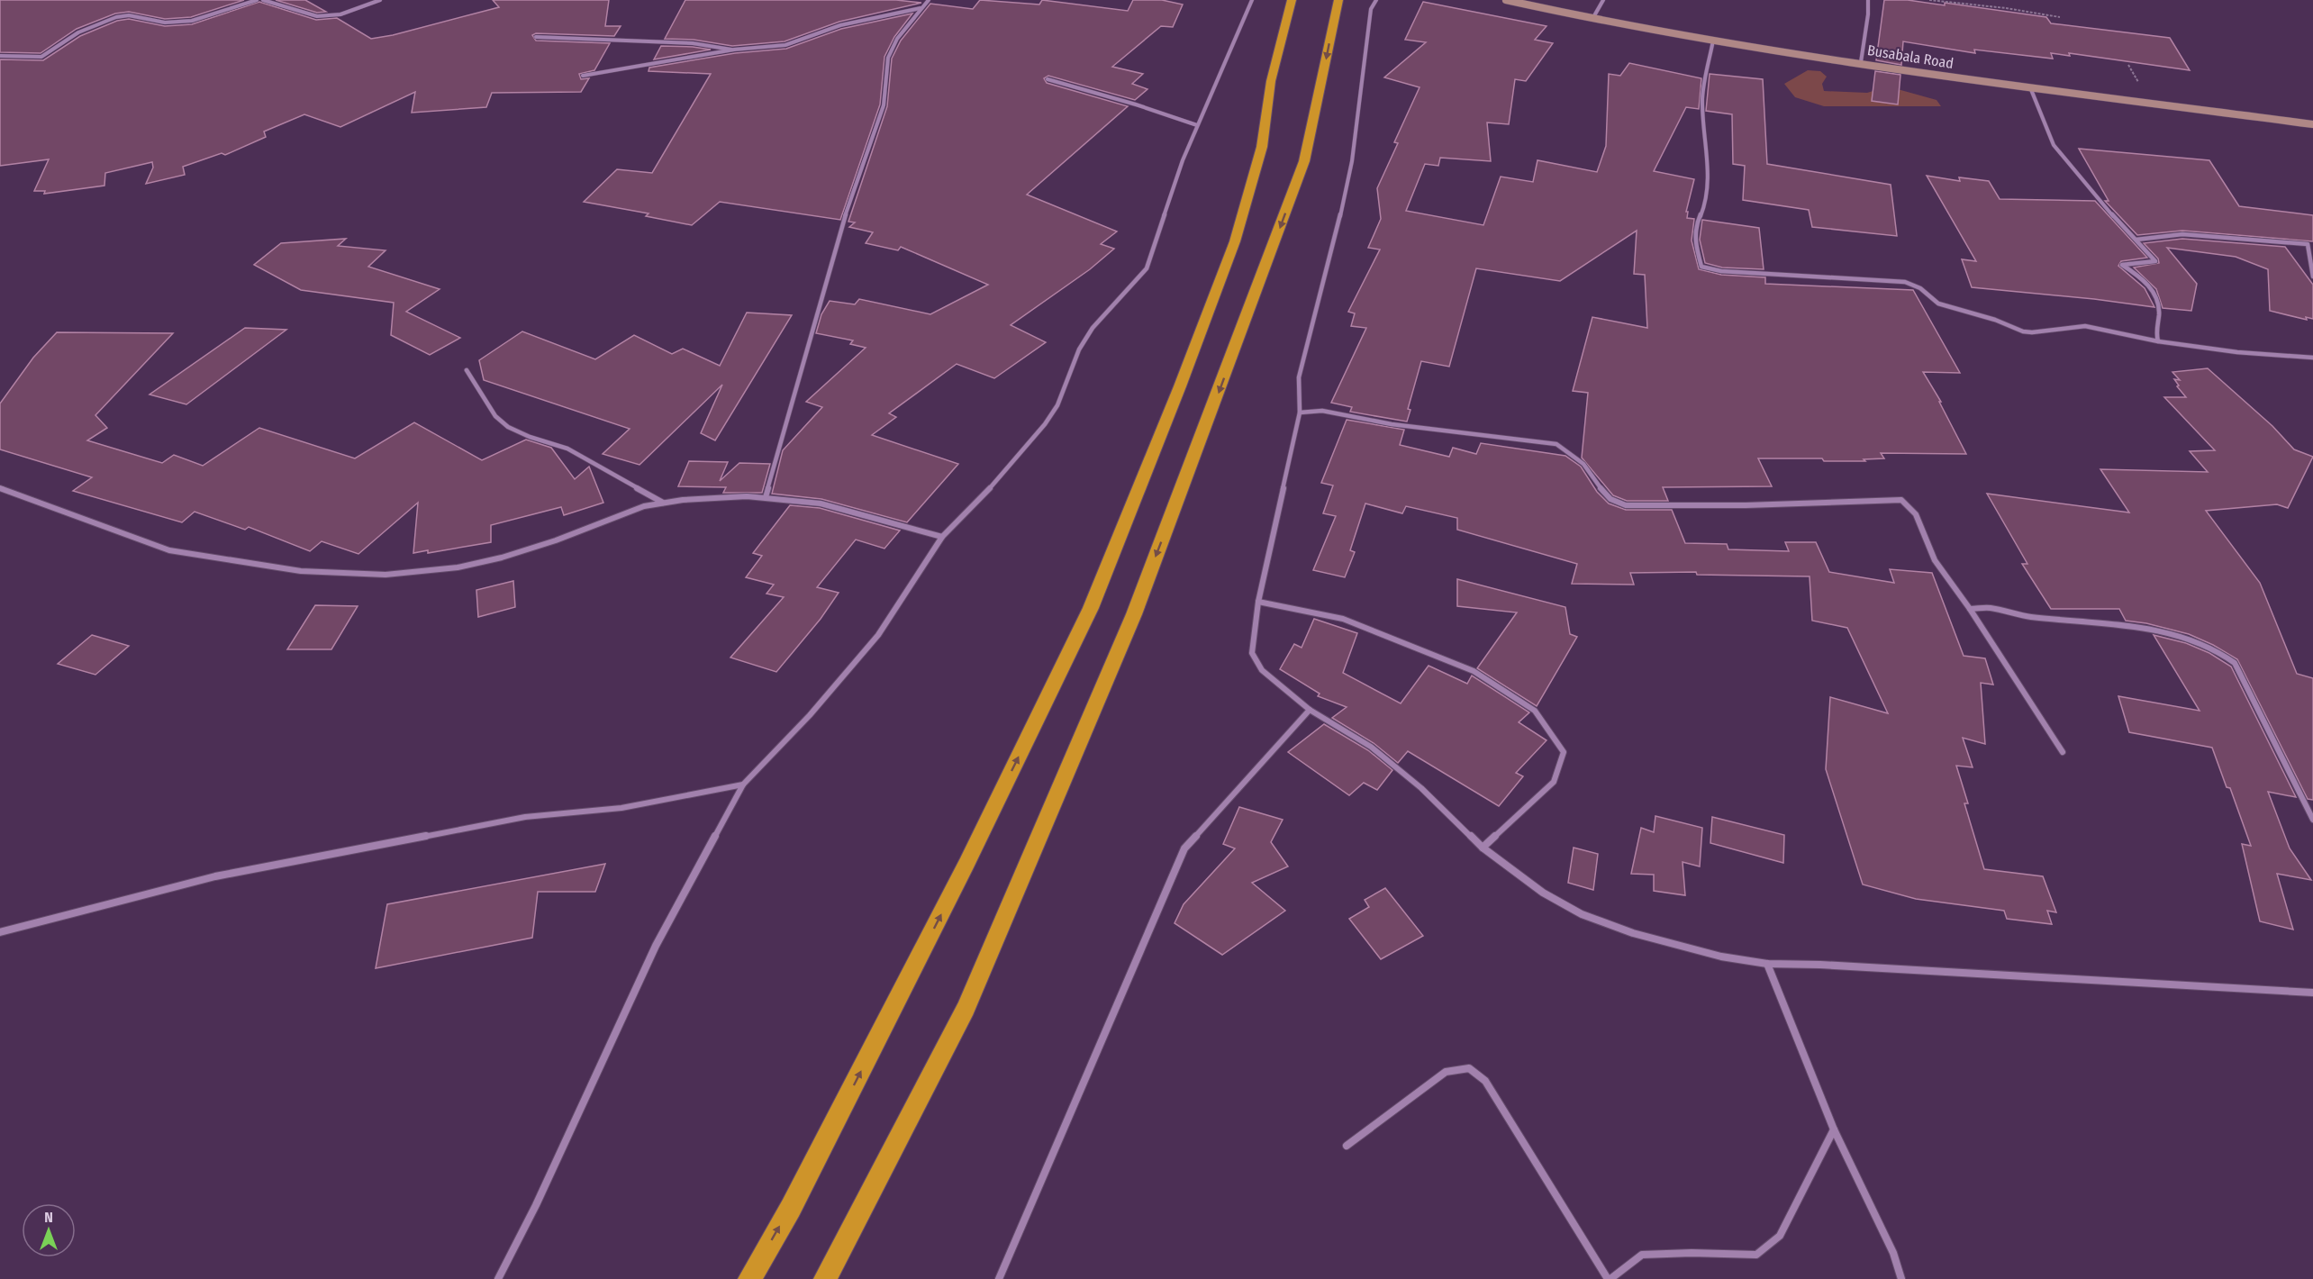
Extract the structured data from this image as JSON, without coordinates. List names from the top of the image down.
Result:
{
  "streets": {
    "street": ["Busabala Road"]
  },
  "north": "top"
}
